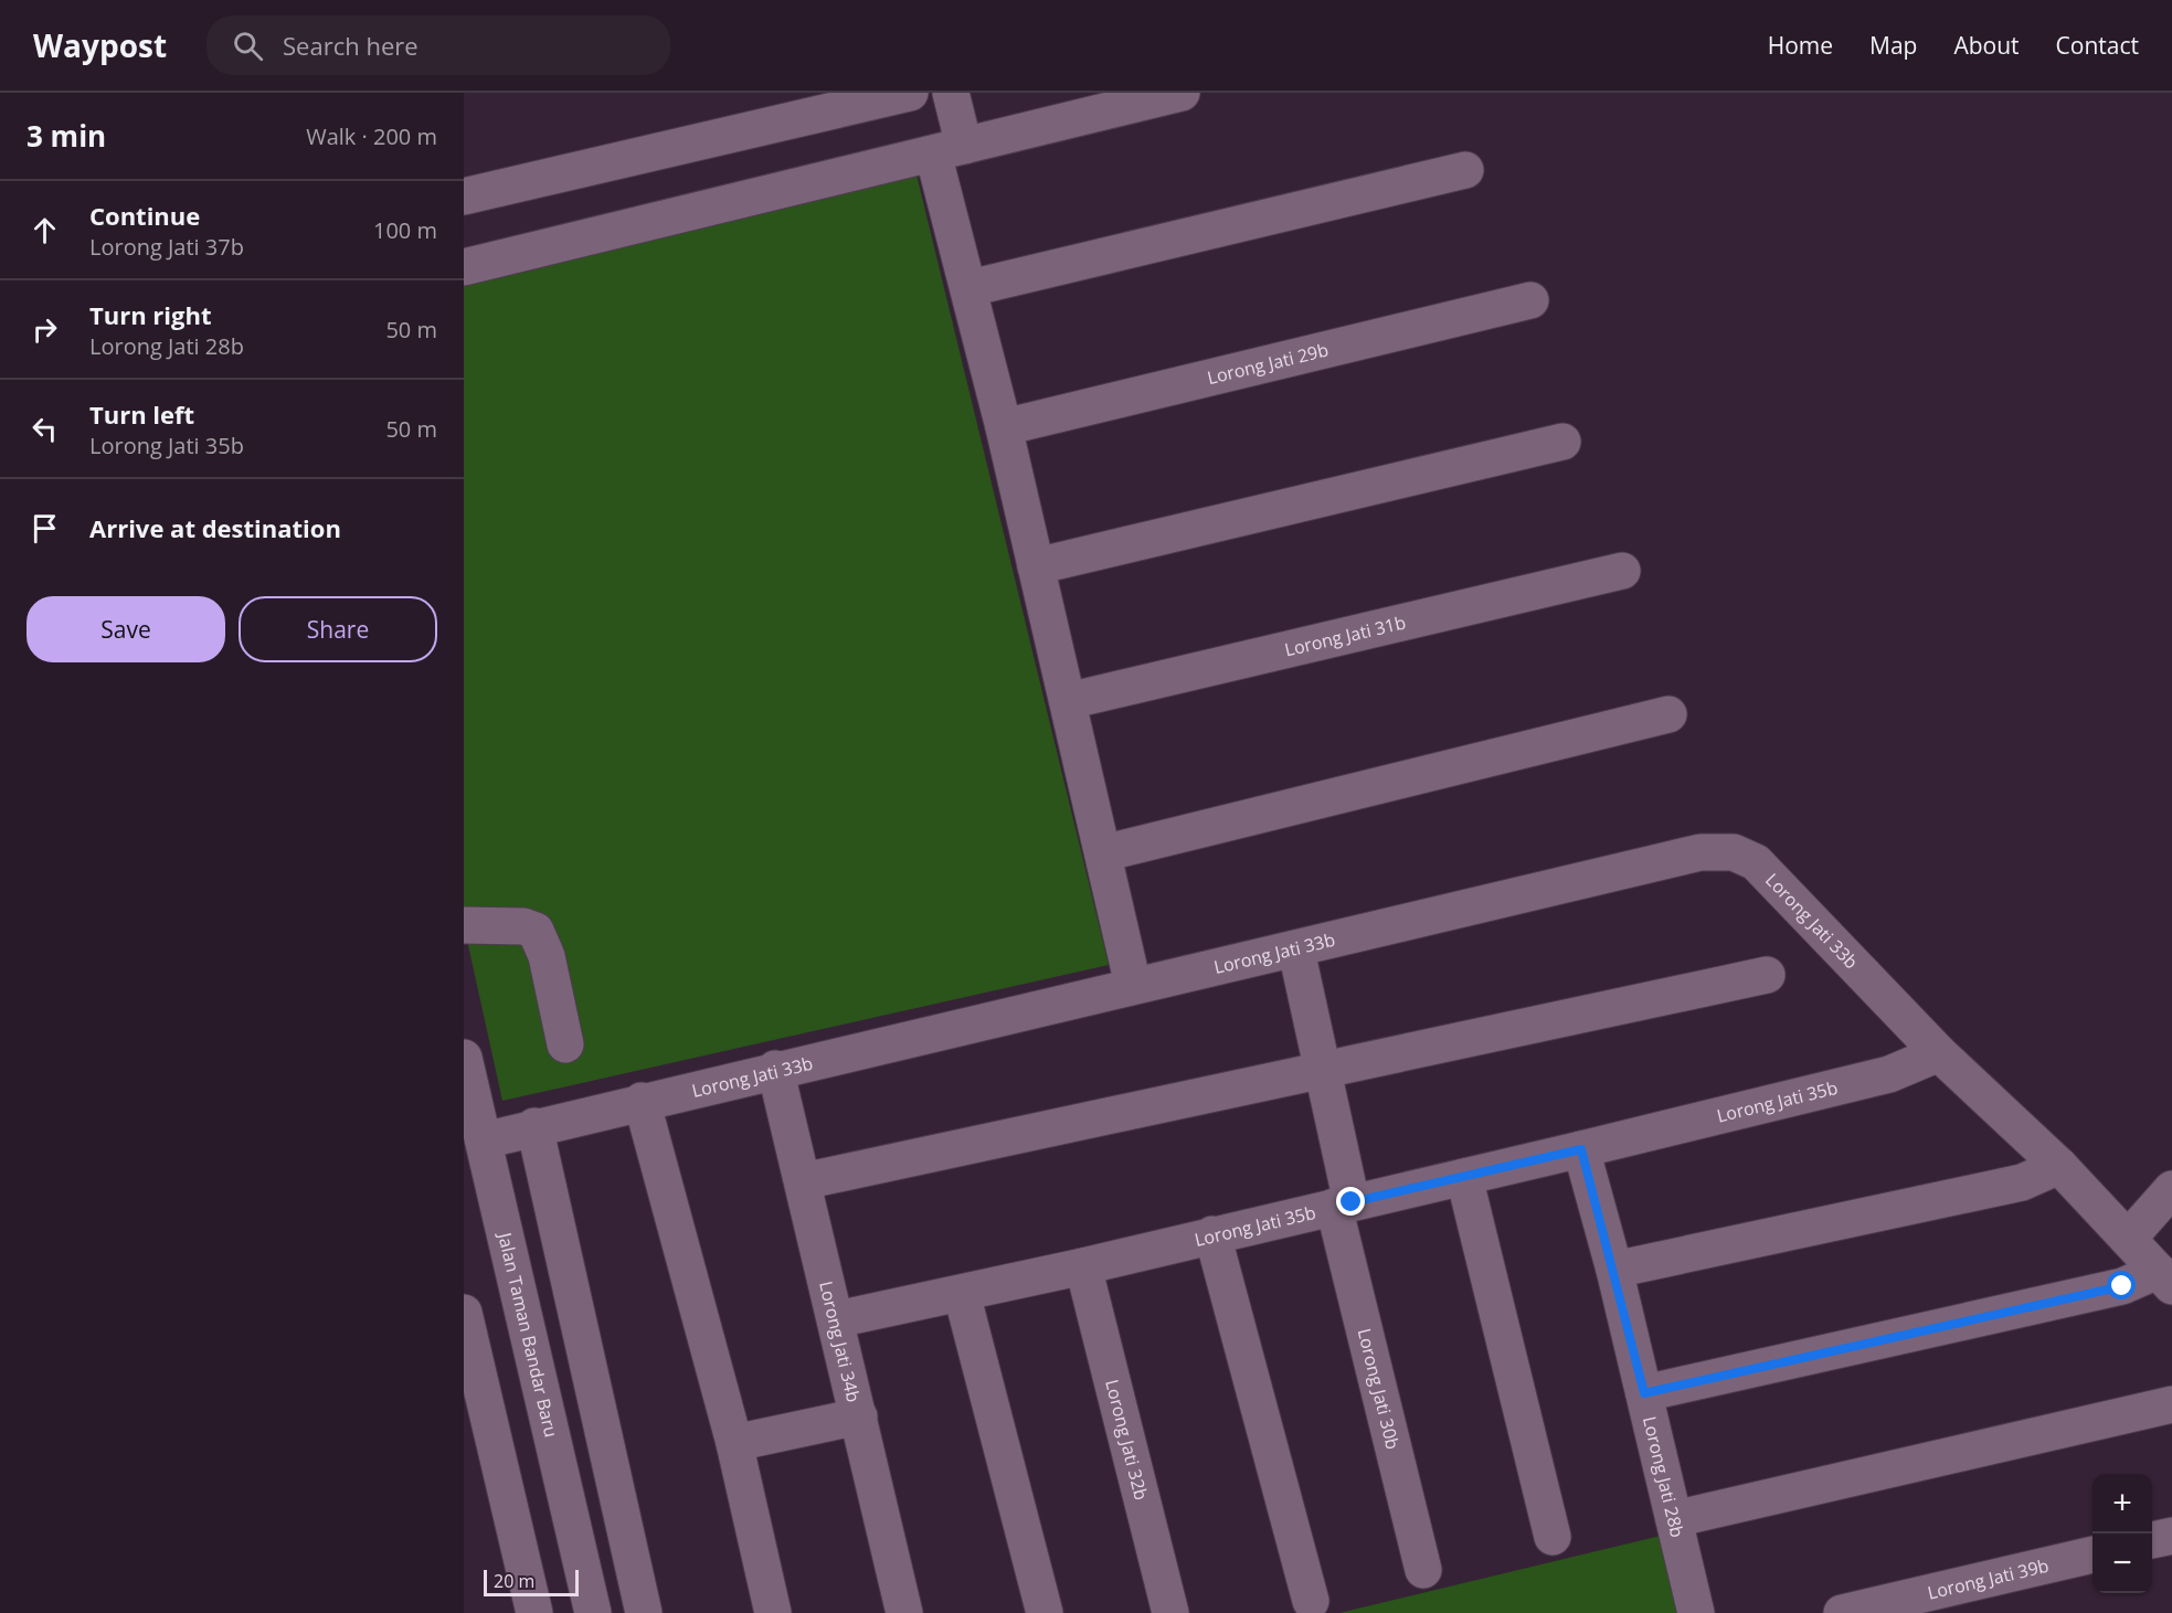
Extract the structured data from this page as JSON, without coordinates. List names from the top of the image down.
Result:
{
  "streets": {
    "street": [
      "Lorong Jati 29b",
      "Lorong Jati 31b",
      "Lorong Jati 33b",
      "Lorong Jati 35b",
      "Jalan Taman Bandar Baru",
      "Lorong Jati 34b",
      "Lorong Jati 30b",
      "Lorong Jati 32b",
      "Lorong Jati 28b",
      "Lorong Jati 39b"
    ]
  },
  "crossings": [
    ["Lorong Jati 33b", "Lorong Jati 35b"],
    ["Lorong Jati 33b", "Jalan Taman Bandar Baru"],
    ["Lorong Jati 33b", "Lorong Jati 34b"],
    ["Lorong Jati 33b", "Lorong Jati 30b"],
    ["Lorong Jati 35b", "Lorong Jati 34b"],
    ["Lorong Jati 35b", "Lorong Jati 30b"],
    ["Lorong Jati 35b", "Lorong Jati 32b"],
    ["Lorong Jati 35b", "Lorong Jati 28b"]
  ],
  "scale_bar": "20 m",
  "page": {
    "header": "Waypost",
    "search": "Search here",
    "nav": [
      "Home",
      "Map",
      "About",
      "Contact"
    ],
    "heading": ["3 min", "Walk · 200 m"],
    "list": [
      ["Continue", "Lorong Jati 37b", "100 m"],
      ["Turn right", "Lorong Jati 28b", "50 m"],
      ["Turn left", "Lorong Jati 35b", "50 m"],
      "Arrive at destination"
    ],
    "buttons": ["Save", "Share"],
    "map_buttons": ["+", "−"],
    "scale": "20 m"
  }
}
